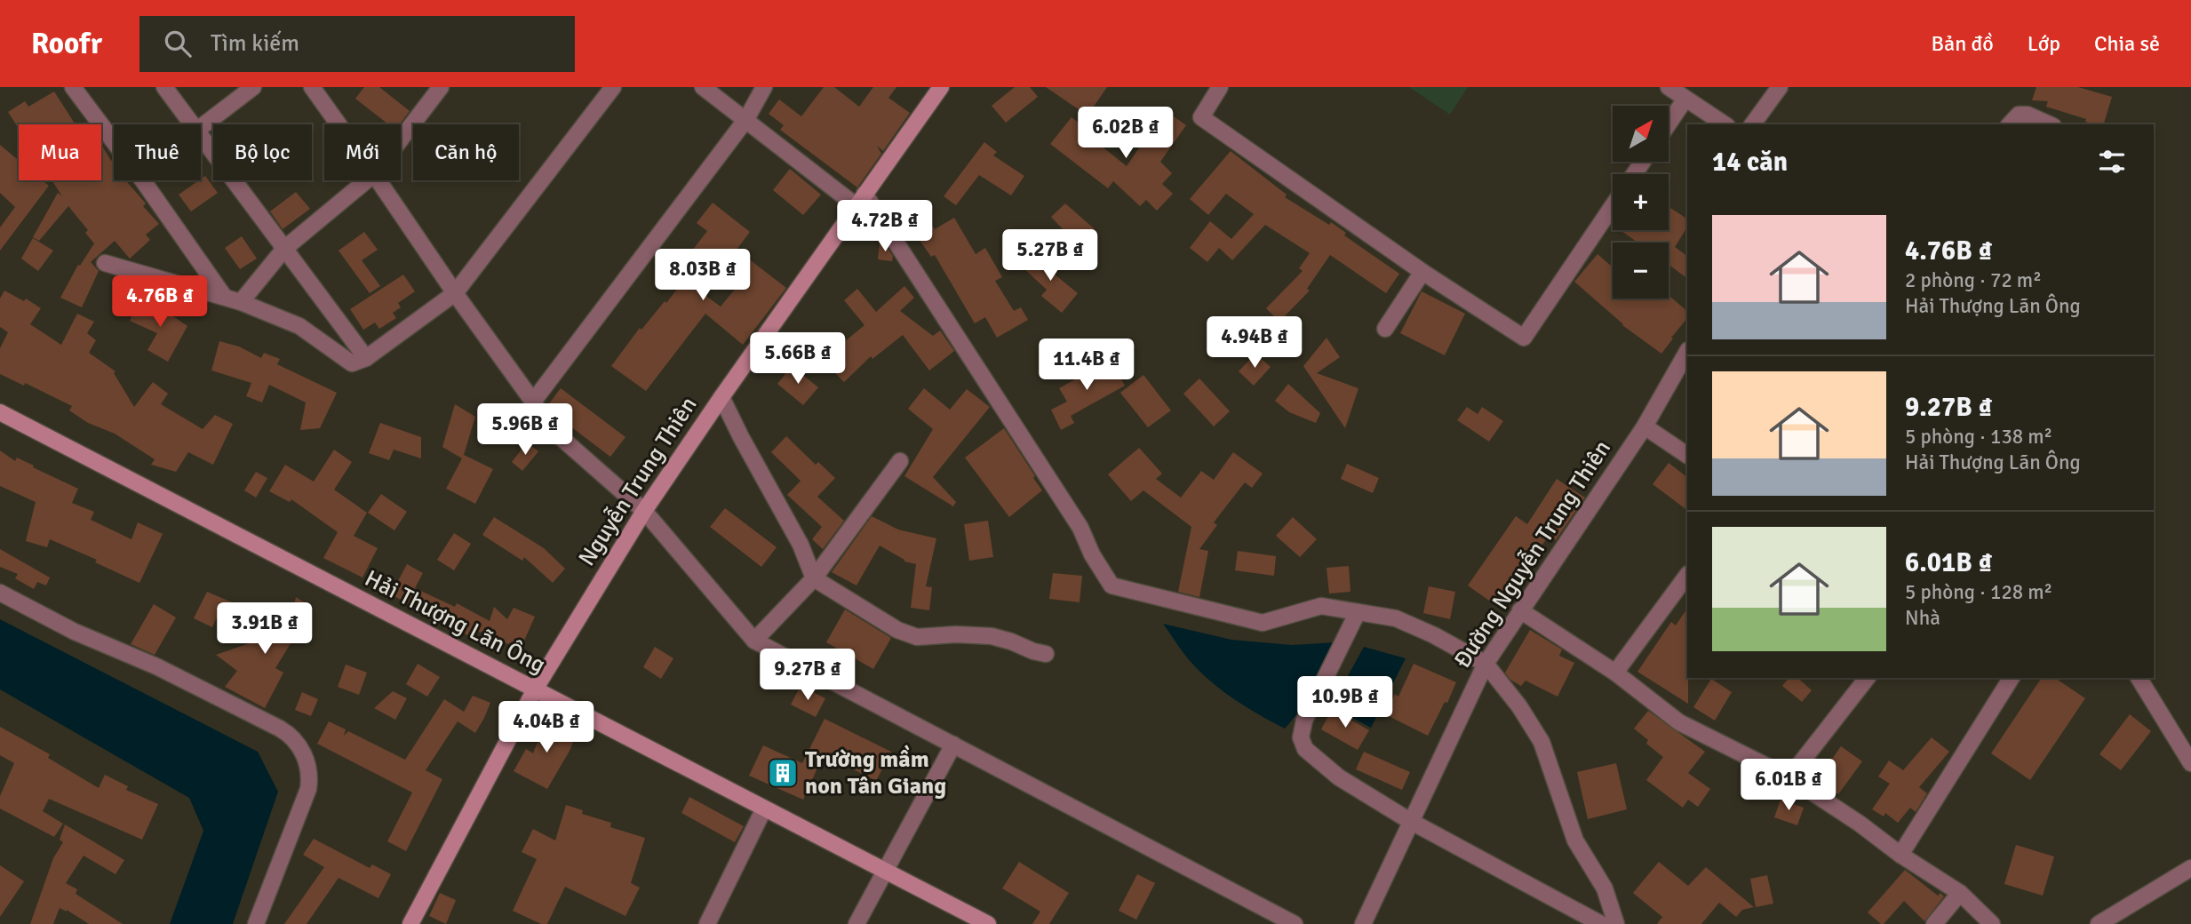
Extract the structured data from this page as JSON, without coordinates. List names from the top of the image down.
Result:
{
  "streets": {
    "street": ["Nguyễn Trung Thiên", "Đường Nguyễn Trung Thiên", "Hải Thượng Lãn Ông"]
  },
  "crossings": [
    ["Nguyễn Trung Thiên", "Hải Thượng Lãn Ông"]
  ],
  "places": {
    "building": ["Trường mầm non Tân Giang"]
  },
  "north": "top right",
  "page": {
    "header": "Roofr",
    "search": "Tìm kiếm",
    "nav": ["Bản đồ", "Lớp", "Chia sẻ"],
    "map_buttons": ["+", "−"],
    "price": [
      "6.02B ₫",
      "4.72B ₫",
      "5.27B ₫",
      "8.03B ₫",
      "4.76B ₫",
      "4.94B ₫",
      "5.66B ₫",
      "11.4B ₫",
      "5.96B ₫",
      "3.91B ₫",
      "9.27B ₫",
      "10.9B ₫",
      "4.04B ₫",
      "6.01B ₫"
    ],
    "chip": [
      "Mua",
      "Thuê",
      "Bộ lọc",
      "Mới",
      "Căn hộ"
    ],
    "heading": "14 căn",
    "list": [
      {
        "name": "4.76B ₫",
        "note": "2 phòng · 72 m² · Hải Thượng Lãn Ông"
      },
      {
        "name": "9.27B ₫",
        "note": "5 phòng · 138 m² · Hải Thượng Lãn Ông"
      },
      {
        "name": "6.01B ₫",
        "note": "5 phòng · 128 m² · Nhà"
      }
    ]
  }
}
